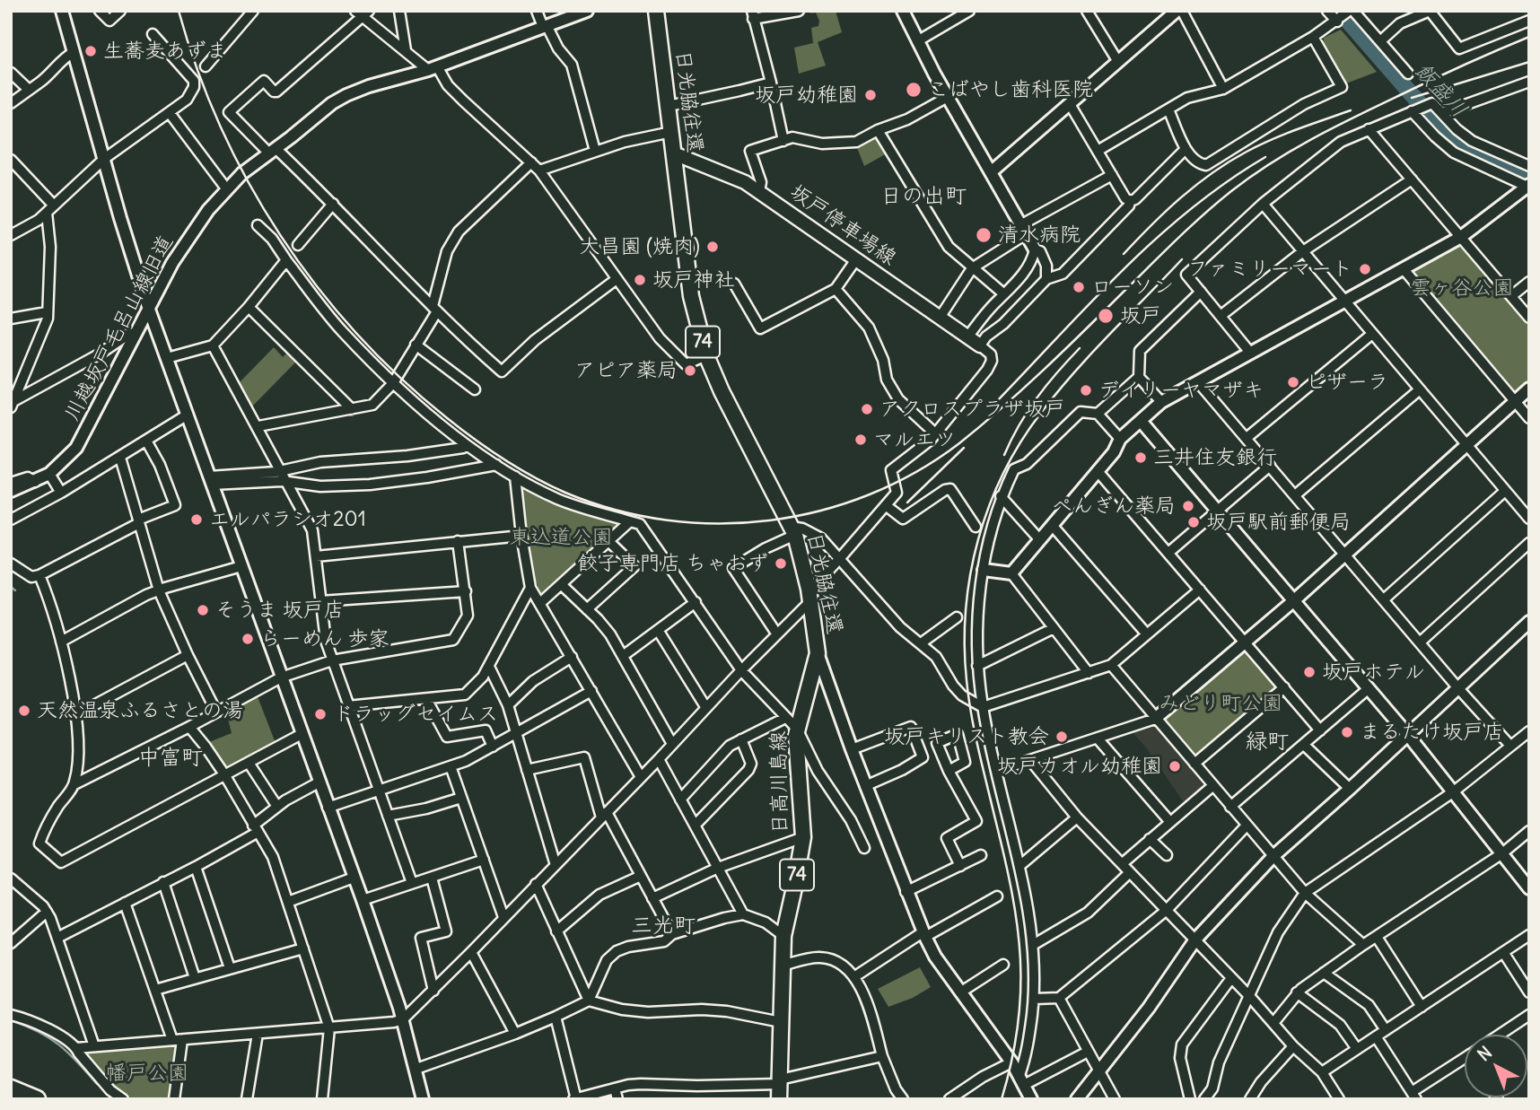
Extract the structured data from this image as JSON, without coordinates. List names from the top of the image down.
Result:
{
  "streets": {
    "main road": [
      "日光脇往還",
      "坂戸停車場線",
      "74",
      "日高川島線"
    ],
    "street": ["川越坂戸毛呂山線旧道"]
  },
  "crossings": [
    ["日光脇往還", "坂戸停車場線"],
    ["日光脇往還", "日高川島線"]
  ],
  "districts": [
    "日の出町",
    "緑町",
    "中富町",
    "三光町"
  ],
  "water": ["飯盛川"],
  "parks": [
    "雲ヶ谷公園",
    "東込道公園",
    "みどり町公園",
    "幡戸公園"
  ],
  "places": [
    "生蕎麦あずま",
    "こばやし歯科医院",
    "坂戸幼稚園",
    "清水病院",
    "大昌園 (焼肉)",
    "ファミリーマート",
    "坂戸神社",
    "ローソン",
    "坂戸",
    "アピア薬局",
    "ピザーラ",
    "デイリーヤマザキ",
    "アクロスプラザ坂戸",
    "マルエツ",
    "三井住友銀行",
    "ぺんぎん薬局",
    "エルパラシオ201",
    "坂戸駅前郵便局",
    "餃子専門店 ちゃおず",
    "そうま 坂戸店",
    "らーめん 歩家",
    "坂戸ホテル",
    "天然温泉ふるさとの湯",
    "ドラッグセイムス",
    "まるたけ坂戸店",
    "坂戸キリスト教会",
    "坂戸カオル幼稚園"
  ],
  "north": "top left"
}
